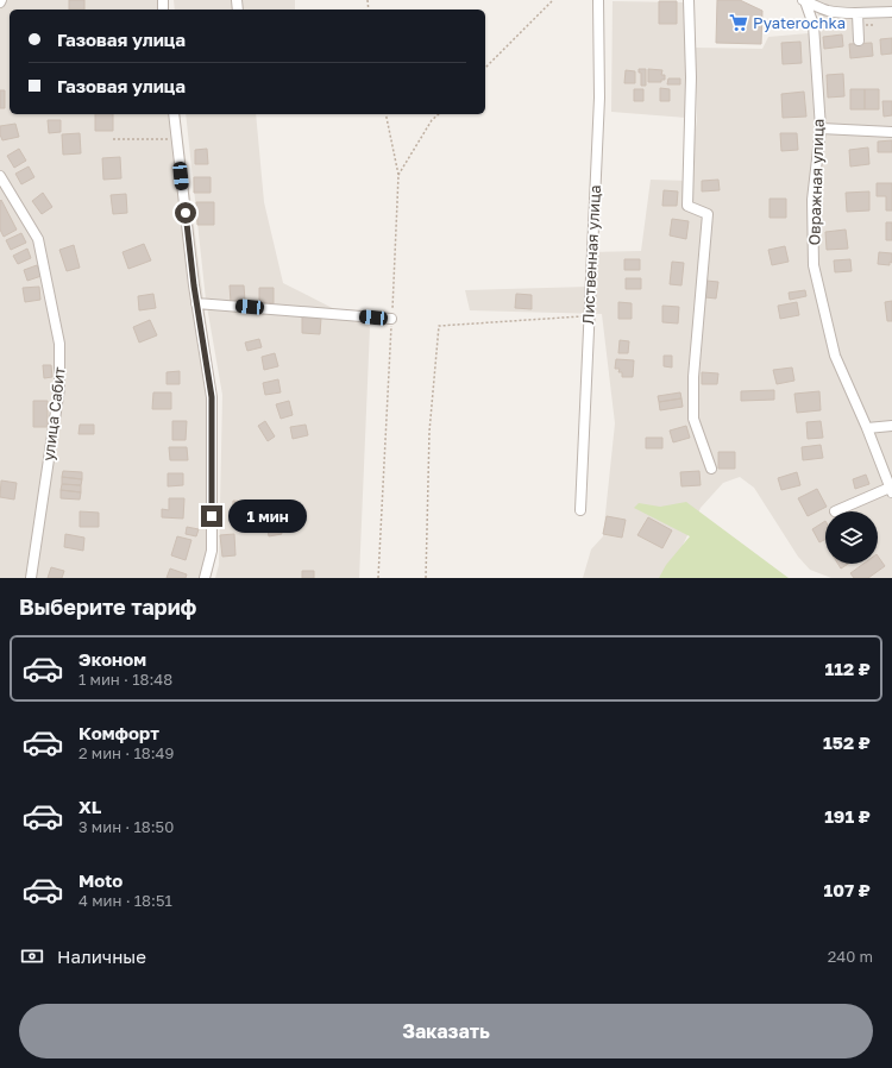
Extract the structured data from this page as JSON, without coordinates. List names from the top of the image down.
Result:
{
  "streets": {
    "street": ["Овражная улица", "Лиственная улица", "улица Сабит"]
  },
  "places": {
    "supermarket": ["Pyaterochka"]
  },
  "page": {
    "banner": ["Газовая улица", "Газовая улица"],
    "bubble": "1 мин",
    "heading": "Выберите тариф",
    "list": [
      {
        "name": "Эконом",
        "note": "1 мин · 18:48",
        "value": "112 ₽"
      },
      {
        "name": "Комфорт",
        "note": "2 мин · 18:49",
        "value": "152 ₽"
      },
      {
        "name": "XL",
        "note": "3 мин · 18:50",
        "value": "191 ₽"
      },
      {
        "name": "Moto",
        "note": "4 мин · 18:51",
        "value": "107 ₽"
      }
    ],
    "pay": ["Наличные", "240 m"],
    "buttons": "Заказать"
  }
}
